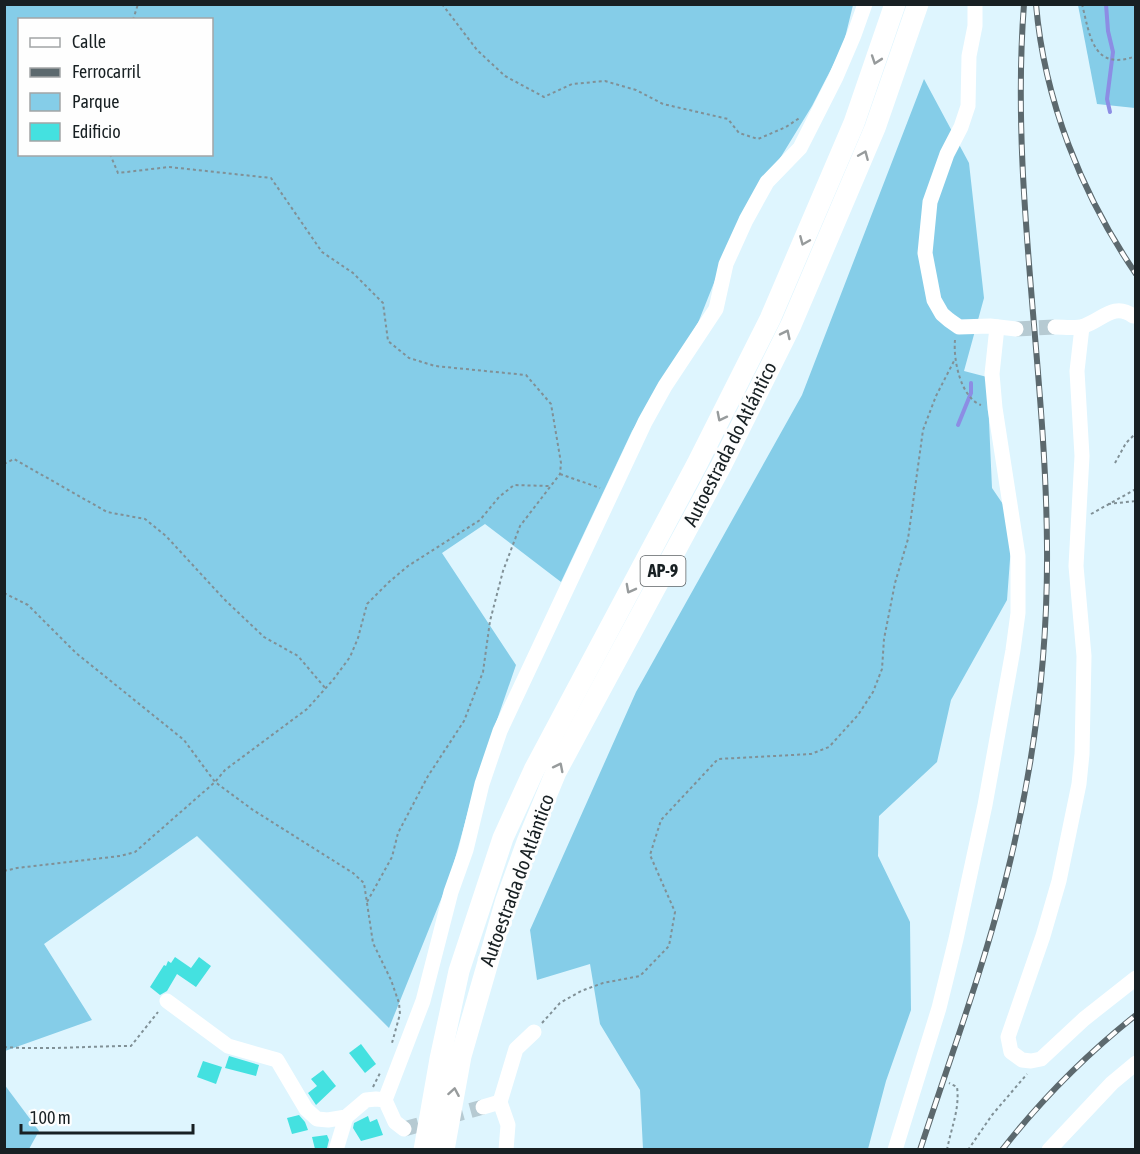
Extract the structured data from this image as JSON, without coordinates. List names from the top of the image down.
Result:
{
  "streets": {
    "highway": ["Autoestrada do Atlántico", "AP-9"]
  },
  "legend": [
    "Calle",
    "Ferrocarril",
    "Parque",
    "Edificio"
  ],
  "scale_bar": "100 m"
}
